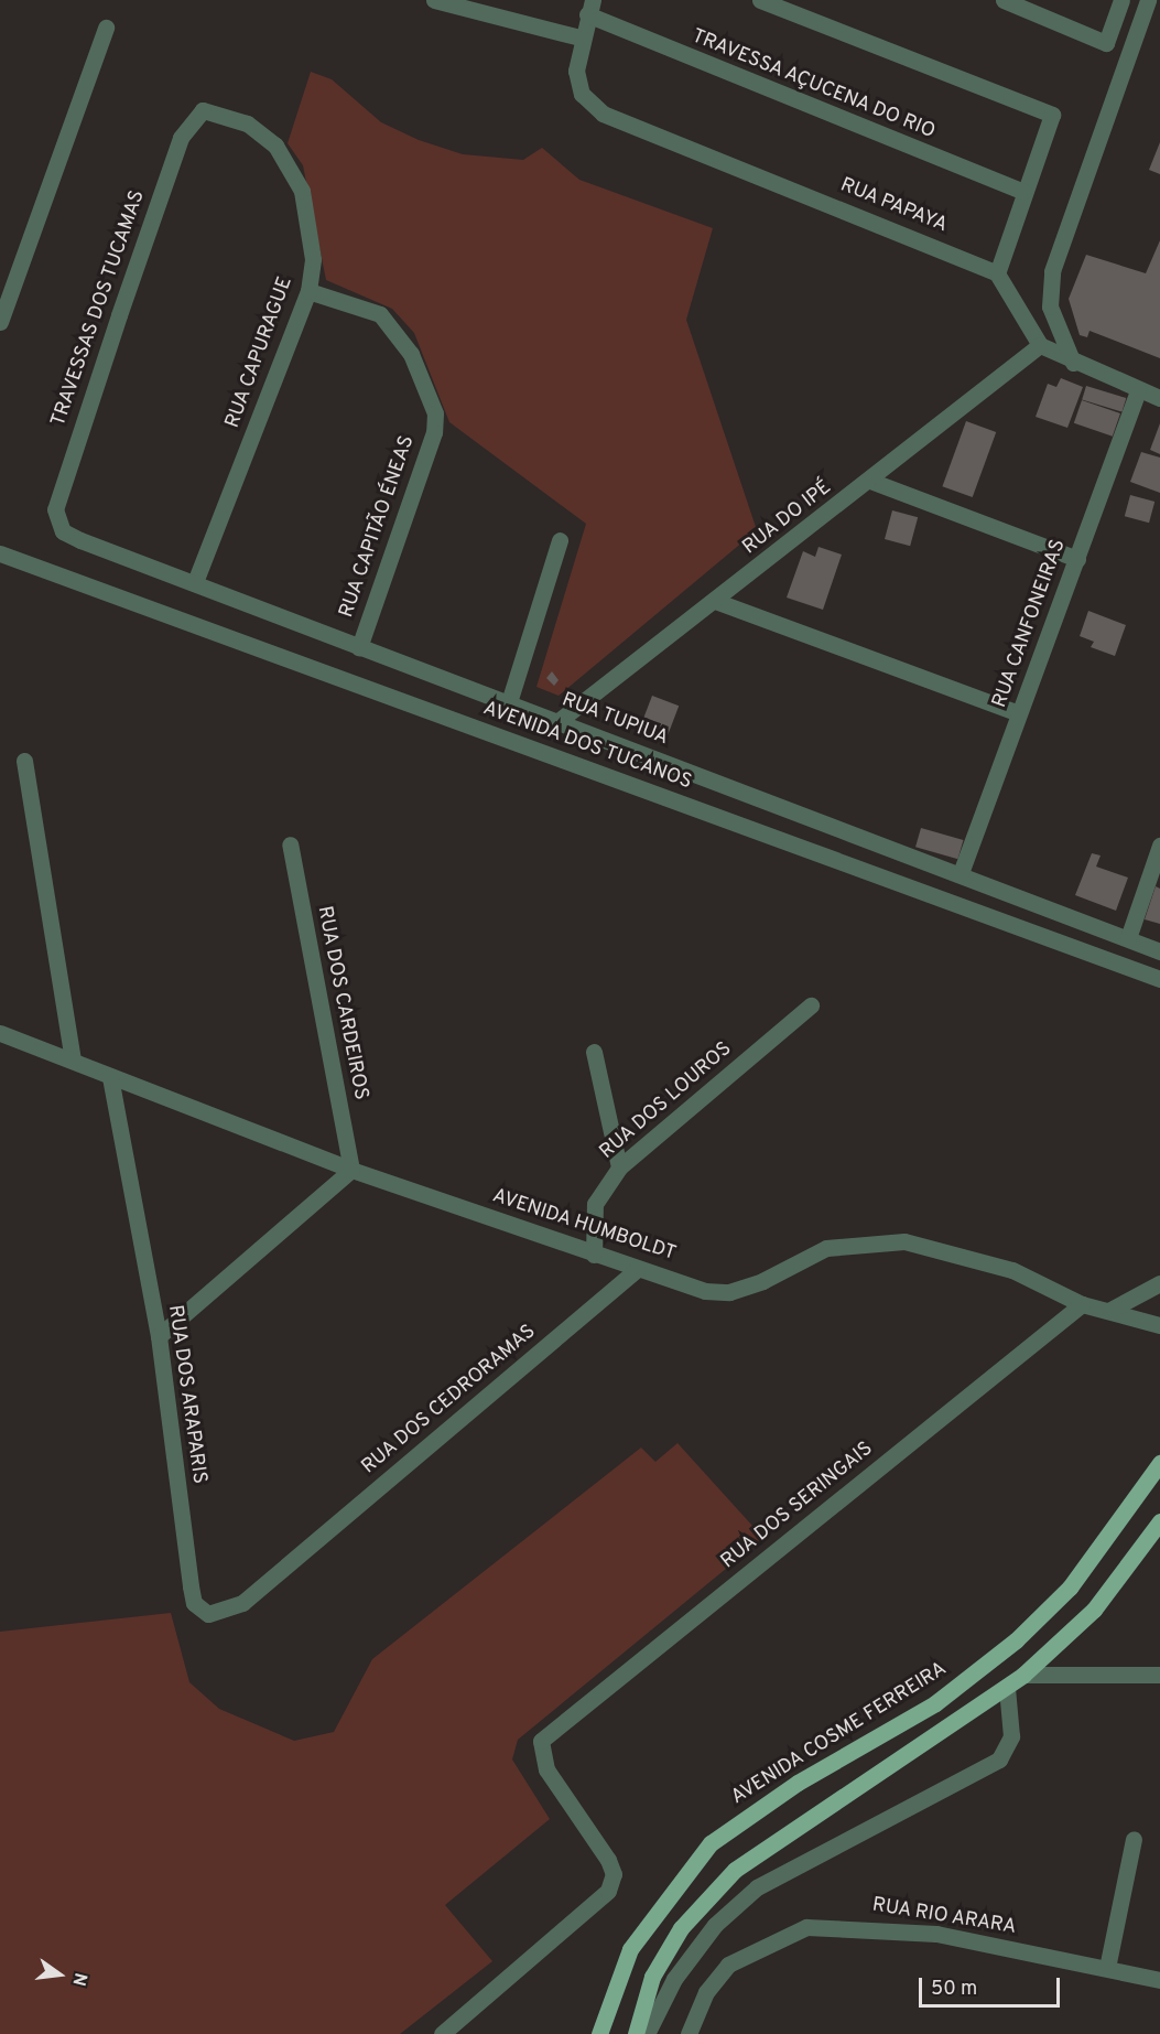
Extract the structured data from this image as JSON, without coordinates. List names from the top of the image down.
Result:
{
  "streets": {
    "main road": ["AVENIDA COSME FERREIRA"],
    "street": [
      "TRAVESSA AÇUCENA DO RIO",
      "RUA PAPAYA",
      "TRAVESSAS DOS TUCAMAS",
      "RUA CAPURAGUE",
      "RUA DO IPÉ",
      "RUA CAPITÃO ÉNEAS",
      "RUA CANFONEIRAS",
      "RUA TUPIUA",
      "AVENIDA DOS TUCANOS",
      "RUA DOS CARDEIROS",
      "RUA DOS LOUROS",
      "AVENIDA HUMBOLDT",
      "RUA DOS ARAPARIS",
      "RUA DOS CEDRORAMAS",
      "RUA DOS SERINGAIS",
      "RUA RIO ARARA"
    ]
  },
  "crossings": [
    ["TRAVESSAS DOS TUCAMAS", "RUA CAPURAGUE"],
    ["TRAVESSAS DOS TUCAMAS", "RUA TUPIUA"],
    ["RUA CAPURAGUE", "RUA CAPITÃO ÉNEAS"],
    ["RUA CAPURAGUE", "RUA TUPIUA"],
    ["RUA DO IPÉ", "RUA TUPIUA"],
    ["RUA CAPITÃO ÉNEAS", "RUA TUPIUA"],
    ["RUA CANFONEIRAS", "RUA TUPIUA"],
    ["RUA DOS CARDEIROS", "AVENIDA HUMBOLDT"],
    ["RUA DOS LOUROS", "AVENIDA HUMBOLDT"],
    ["AVENIDA HUMBOLDT", "RUA DOS ARAPARIS"],
    ["AVENIDA HUMBOLDT", "RUA DOS CEDRORAMAS"],
    ["AVENIDA HUMBOLDT", "RUA DOS SERINGAIS"],
    ["RUA DOS ARAPARIS", "RUA DOS CEDRORAMAS"]
  ],
  "scale_bar": "50 m",
  "north": "right"
}
